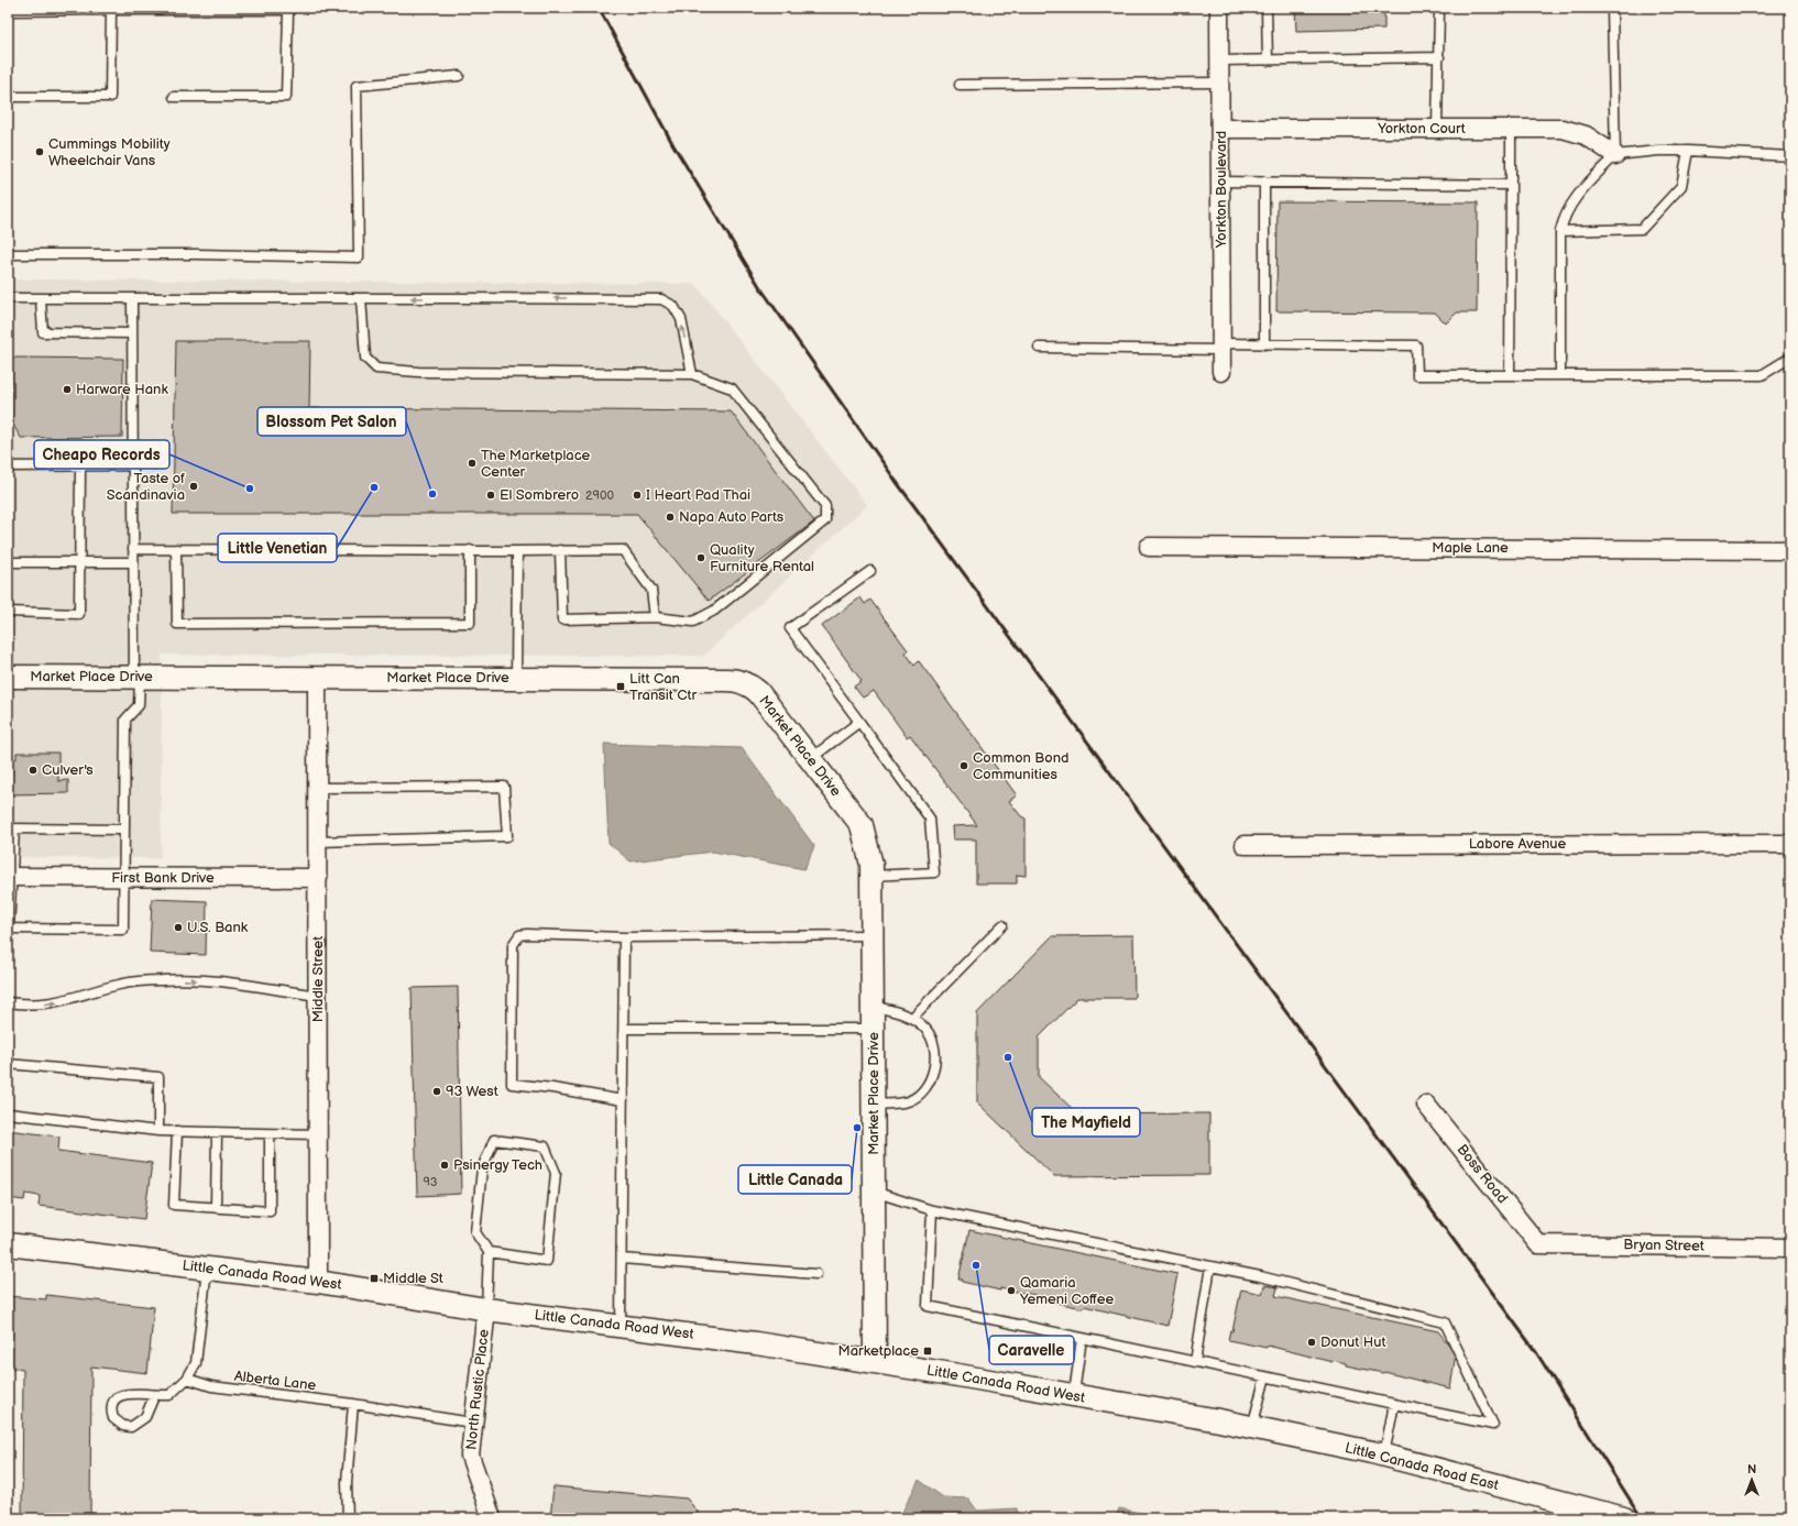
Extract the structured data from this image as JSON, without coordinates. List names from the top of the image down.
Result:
{
  "streets": {
    "street": [
      "Yorkton Court",
      "Yorkton Boulevard",
      "Maple Lane",
      "Market Place Drive",
      "Labore Avenue",
      "First Bank Drive",
      "Middle Street",
      "Boss Road",
      "Bryan Street",
      "Little Canada Road West",
      "North Rustic Place",
      "Little Canada Road East"
    ],
    "lane": ["Alberta Lane"]
  },
  "crossings": [
    ["Yorkton Court", "Yorkton Boulevard"],
    ["Market Place Drive", "Middle Street"],
    ["Market Place Drive", "Little Canada Road West"],
    ["First Bank Drive", "Middle Street"],
    ["Middle Street", "Little Canada Road West"],
    ["Boss Road", "Bryan Street"],
    ["Little Canada Road West", "North Rustic Place"],
    ["Little Canada Road West", "Little Canada Road East"],
    ["Alberta Lane", "North Rustic Place"]
  ],
  "places": {
    "other": [
      "Cummings Mobility Wheelchair Vans",
      "Harware Hank",
      "The Marketplace Center",
      "Taste of Scandinavia",
      "Little Venetian",
      "Cheapo Records",
      "Blossom Pet Salon",
      "El Sombrero",
      "I Heart Pad Thai",
      "Napa Auto Parts",
      "Quality Furniture Rental",
      "Common Bond Communities",
      "Culver's",
      "U.S. Bank",
      "The Mayfield",
      "93 West",
      "Little Canada",
      "Psinergy Tech",
      "Caravelle",
      "Qamaria Yemeni Coffee",
      "Donut Hut"
    ],
    "transit": ["Litt Can Transit Ctr", "Middle St", "Marketplace"]
  },
  "house_numbers": ["2900", "93"],
  "north": "top"
}
